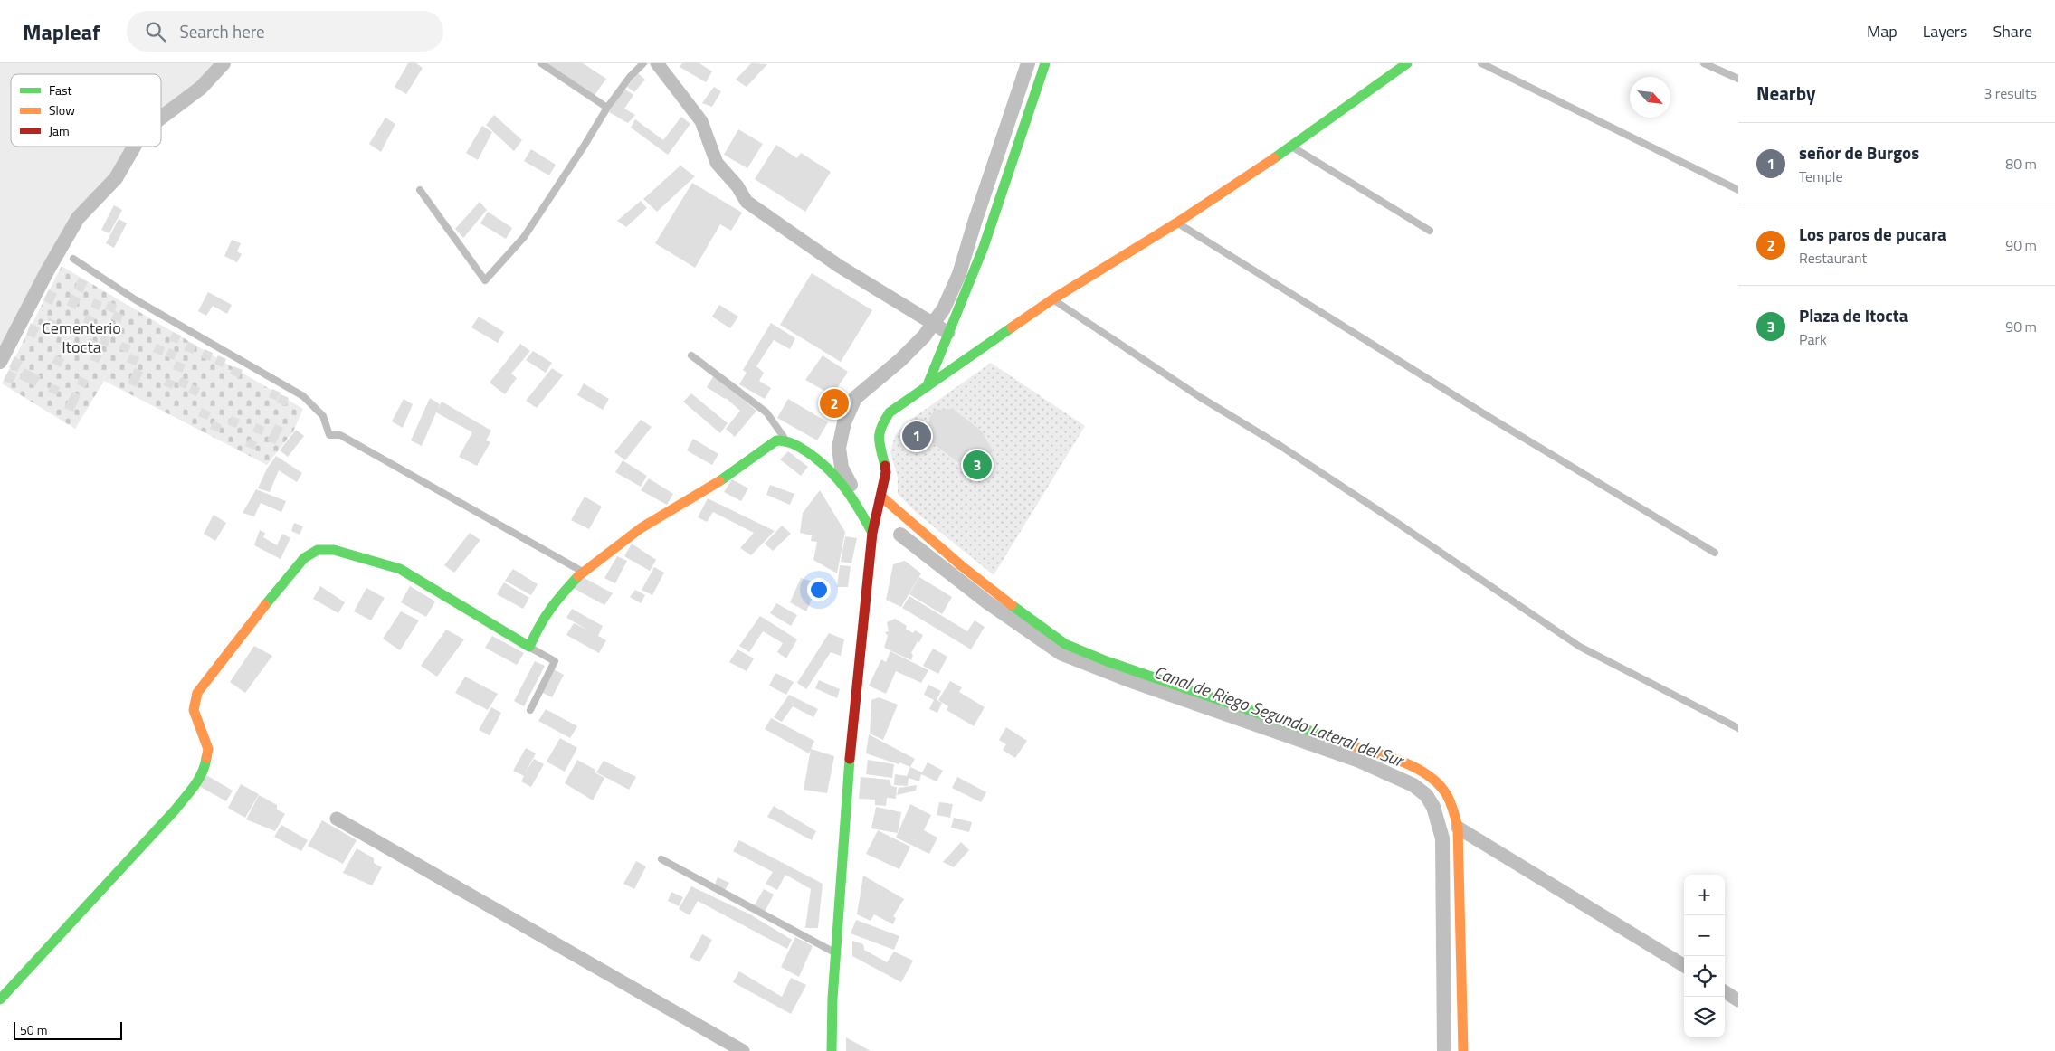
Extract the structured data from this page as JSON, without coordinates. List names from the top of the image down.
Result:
{
  "water": ["Canal de Riego Segundo Lateral del Sur"],
  "parks": ["Cementerio Itocta"],
  "legend": ["Fast", "Slow", "Jam"],
  "scale_bar": "50 m",
  "north": "bottom right",
  "page": {
    "header": "Mapleaf",
    "search": "Search here",
    "nav": ["Map", "Layers", "Share"],
    "heading": ["Nearby", "3 results"],
    "list": [
      {
        "mark": "1",
        "name": "señor de Burgos",
        "note": "Temple",
        "value": "80 m"
      },
      {
        "mark": "2",
        "name": "Los paros de pucara",
        "note": "Restaurant",
        "value": "90 m"
      },
      {
        "mark": "3",
        "name": "Plaza de Itocta",
        "note": "Park",
        "value": "90 m"
      }
    ],
    "pins": ["2", "1", "3"],
    "map_buttons": ["+", "−"],
    "scale": "50 m"
  }
}
